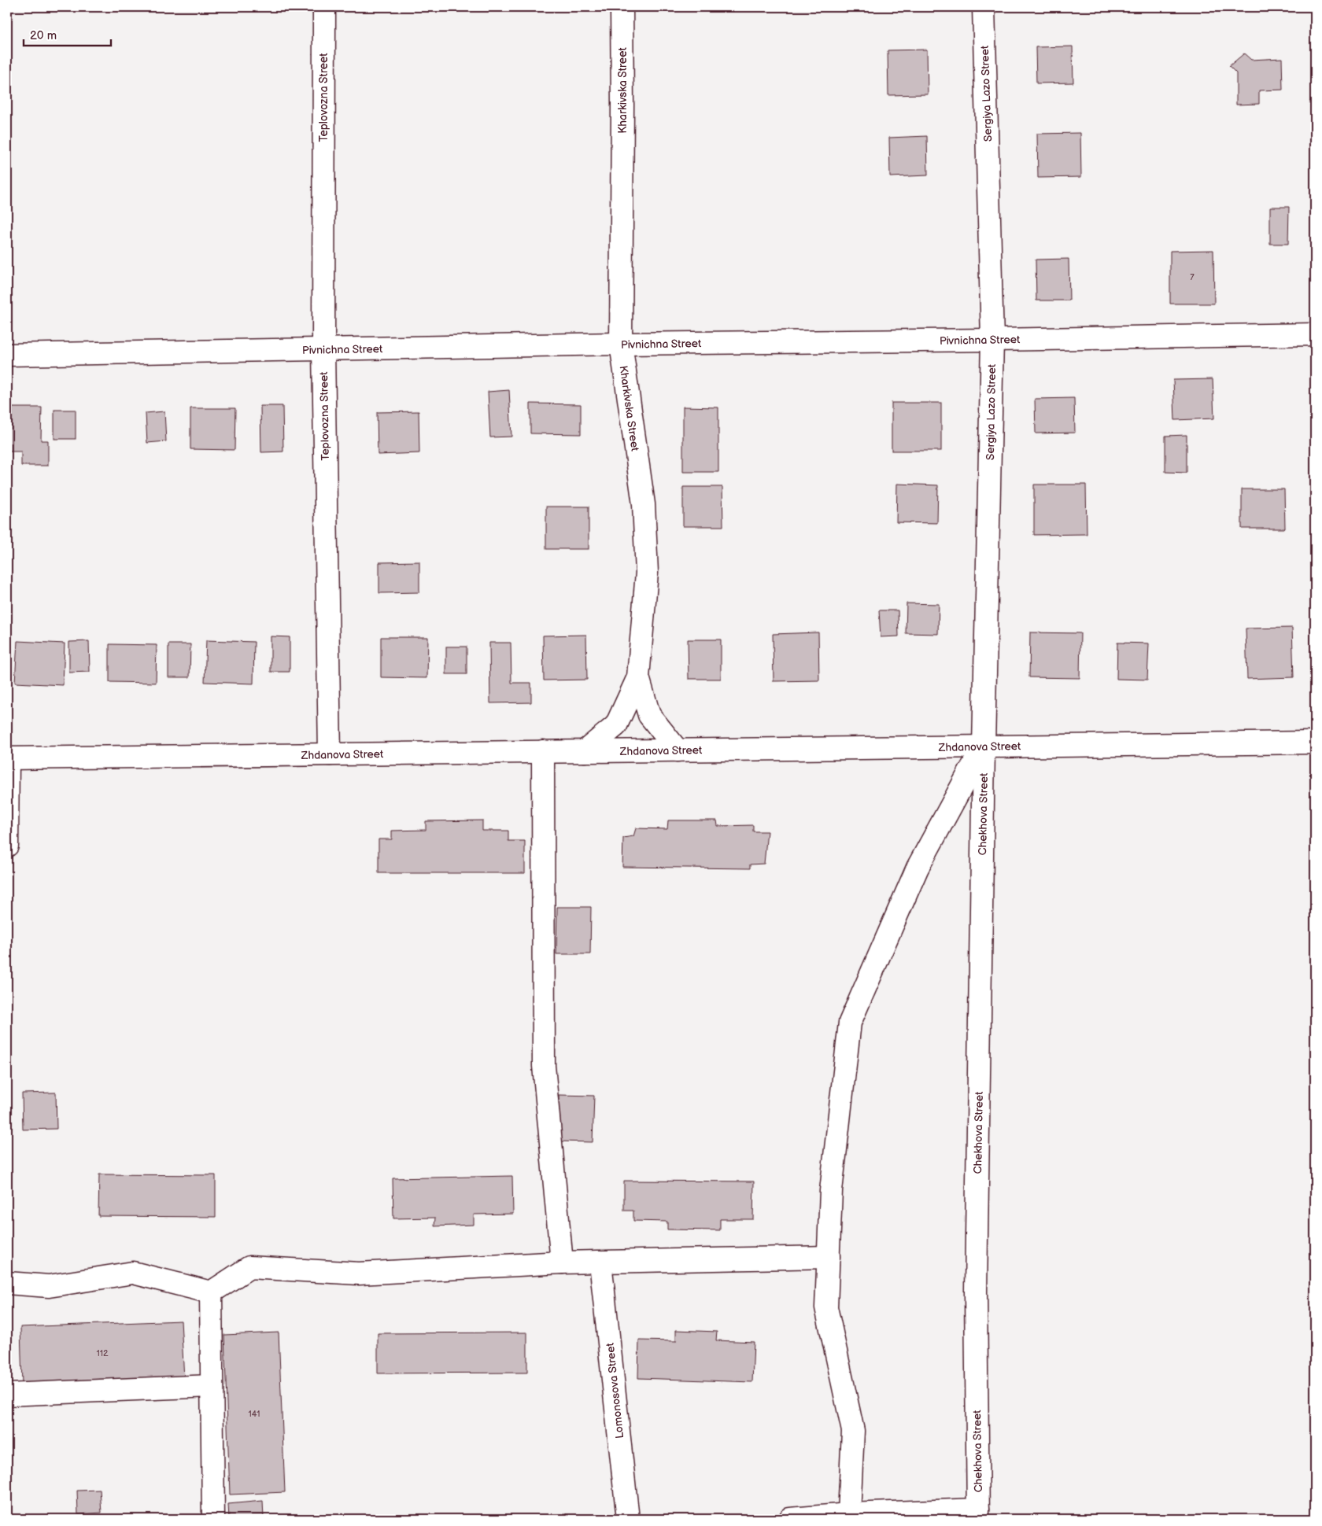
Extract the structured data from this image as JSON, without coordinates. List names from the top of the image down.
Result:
{
  "streets": {
    "street": [
      "Kharkivska Street",
      "Sergiya Lazo Street",
      "Teplovozna Street",
      "Pivnichna Street",
      "Zhdanova Street",
      "Chekhova Street",
      "Lomonosova Street"
    ]
  },
  "crossings": [
    ["Kharkivska Street", "Pivnichna Street"],
    ["Kharkivska Street", "Zhdanova Street"],
    ["Sergiya Lazo Street", "Pivnichna Street"],
    ["Sergiya Lazo Street", "Zhdanova Street"],
    ["Sergiya Lazo Street", "Chekhova Street"],
    ["Teplovozna Street", "Pivnichna Street"],
    ["Teplovozna Street", "Zhdanova Street"],
    ["Zhdanova Street", "Chekhova Street"]
  ],
  "house_numbers": ["7", "112", "141"],
  "scale_bar": "20 m"
}
